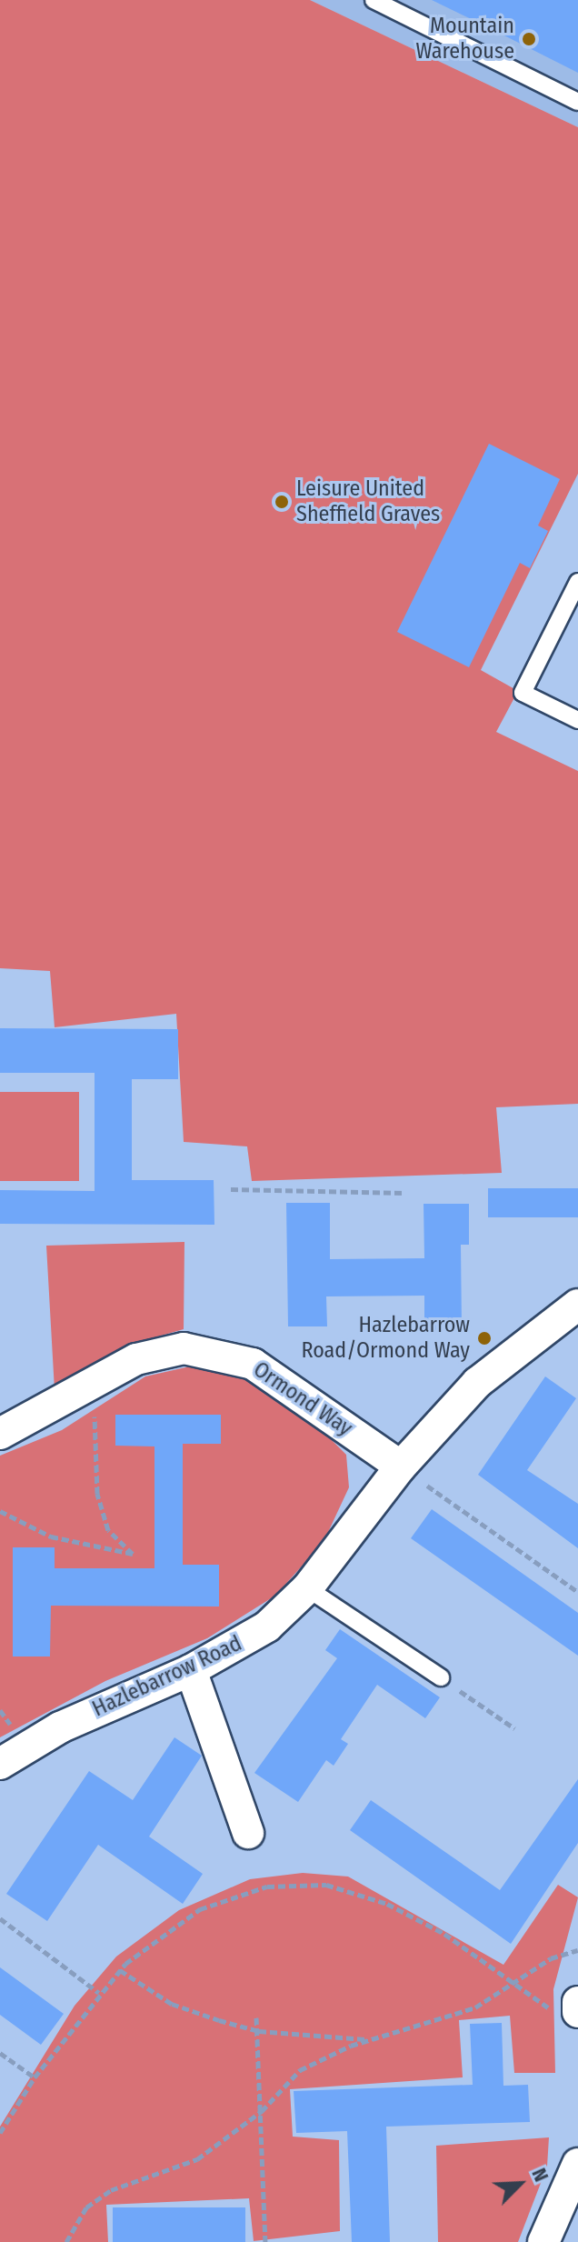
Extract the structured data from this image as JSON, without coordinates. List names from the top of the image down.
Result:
{
  "streets": {
    "street": ["Ormond Way", "Hazlebarrow Road"]
  },
  "crossings": [
    ["Ormond Way", "Hazlebarrow Road"]
  ],
  "places": ["Mountain Warehouse", "Leisure United Sheffield Graves", "Hazlebarrow Road/Ormond Way"],
  "north": "top right"
}
